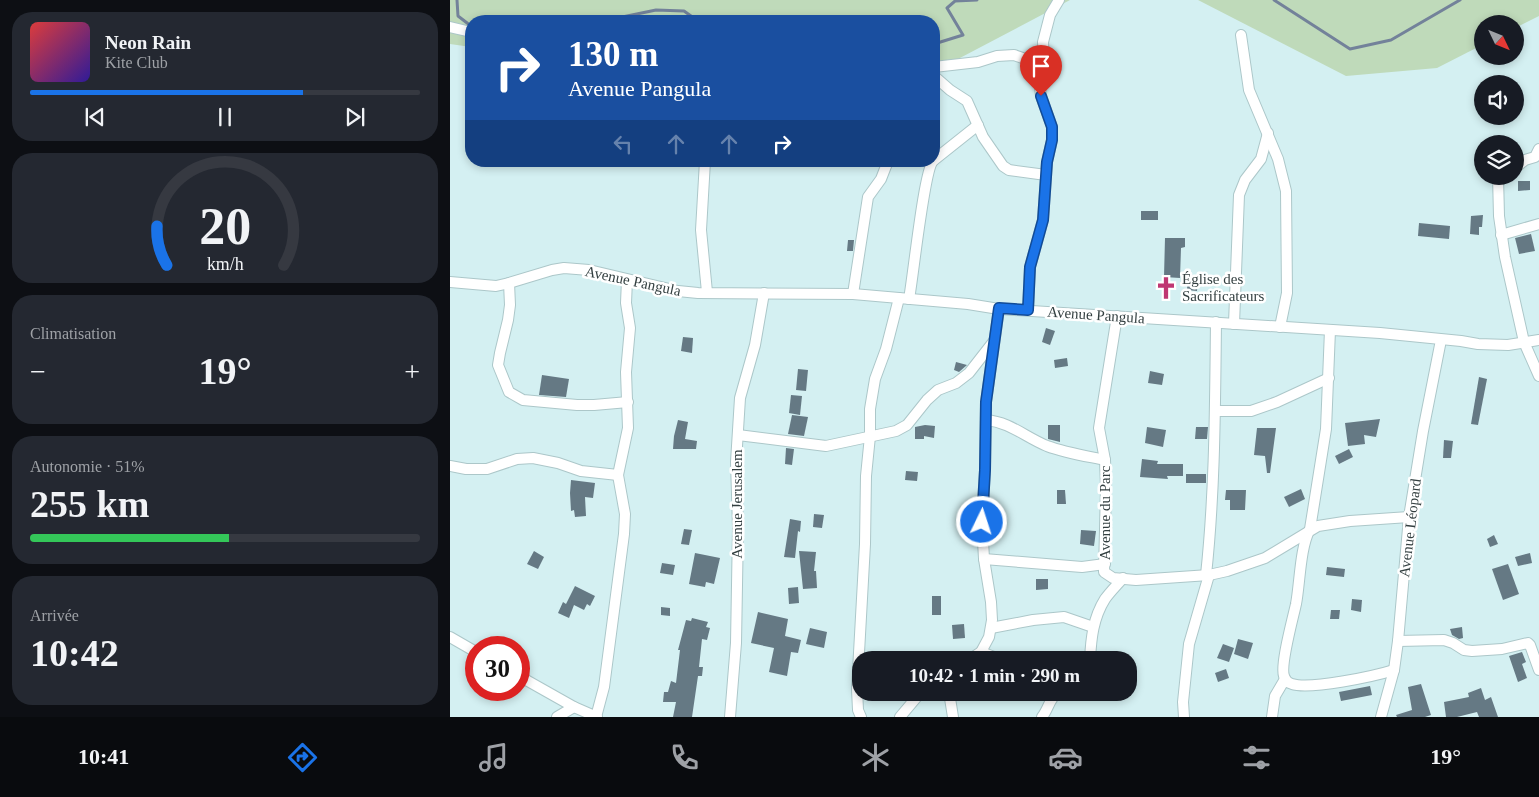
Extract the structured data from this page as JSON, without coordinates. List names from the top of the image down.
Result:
{
  "streets": {
    "street": [
      "Avenue Pangula",
      "Avenue Jerusalem",
      "Avenue du Parc",
      "Avenue Léopard"
    ]
  },
  "crossings": [
    ["Avenue Pangula", "Avenue Jerusalem"],
    ["Avenue Pangula", "Avenue du Parc"],
    ["Avenue Pangula", "Avenue Léopard"],
    ["Avenue du Parc", "Avenue Léopard"]
  ],
  "places": {
    "church": ["Église des Sacrificateurs"]
  },
  "north": "bottom right",
  "page": {
    "turn": ["130 m", "Avenue Pangula"],
    "song": ["Neon Rain", "Kite Club"],
    "tile": [
      "Climatisation",
      ["Autonomie · 51%", "255 km"],
      ["Arrivée", "10:42"]
    ],
    "heat": ["−", "19°", "+"],
    "limit": "30",
    "trip": "10:42 · 1 min · 290 m",
    "tabs": ["10:41", "19°"],
    "gauge": ["20", "km/h"]
  }
}
